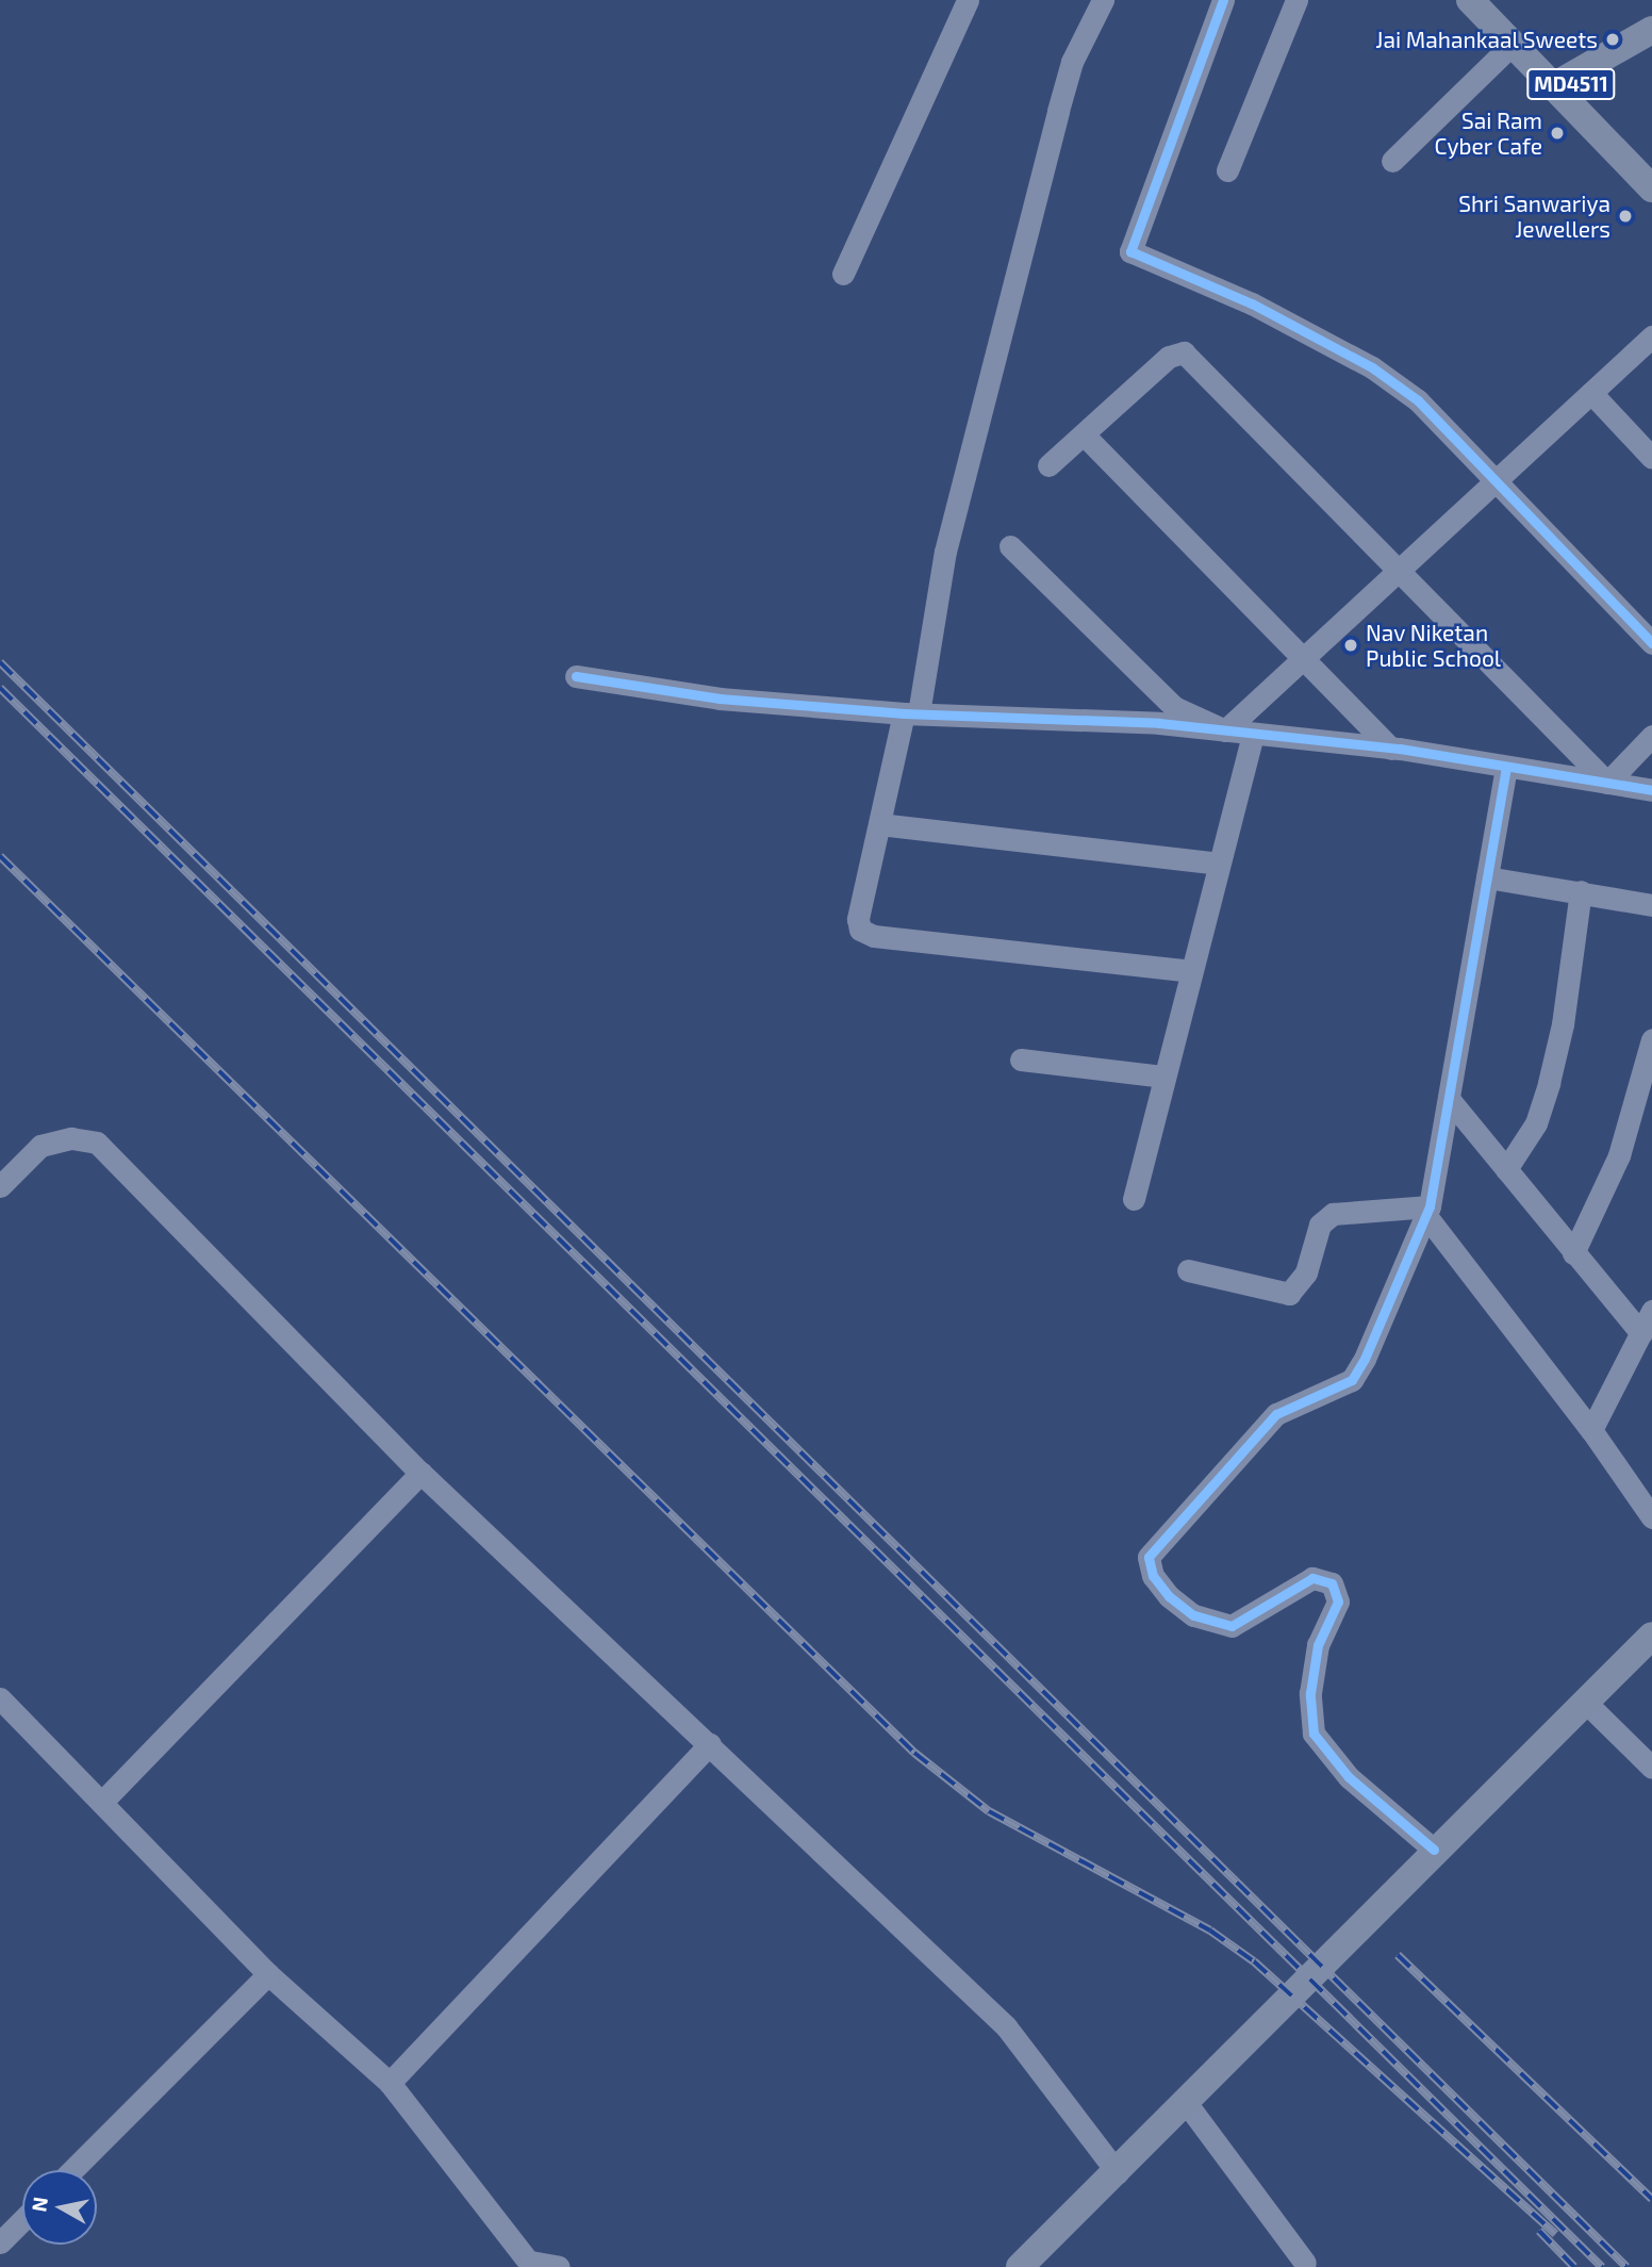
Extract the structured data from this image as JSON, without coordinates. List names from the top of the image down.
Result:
{
  "streets": {
    "main road": ["MD4511"]
  },
  "places": [
    "Jai Mahankaal Sweets",
    "Sai Ram Cyber Cafe",
    "Shri Sanwariya Jewellers",
    "Nav Niketan Public School"
  ],
  "north": "left"
}
